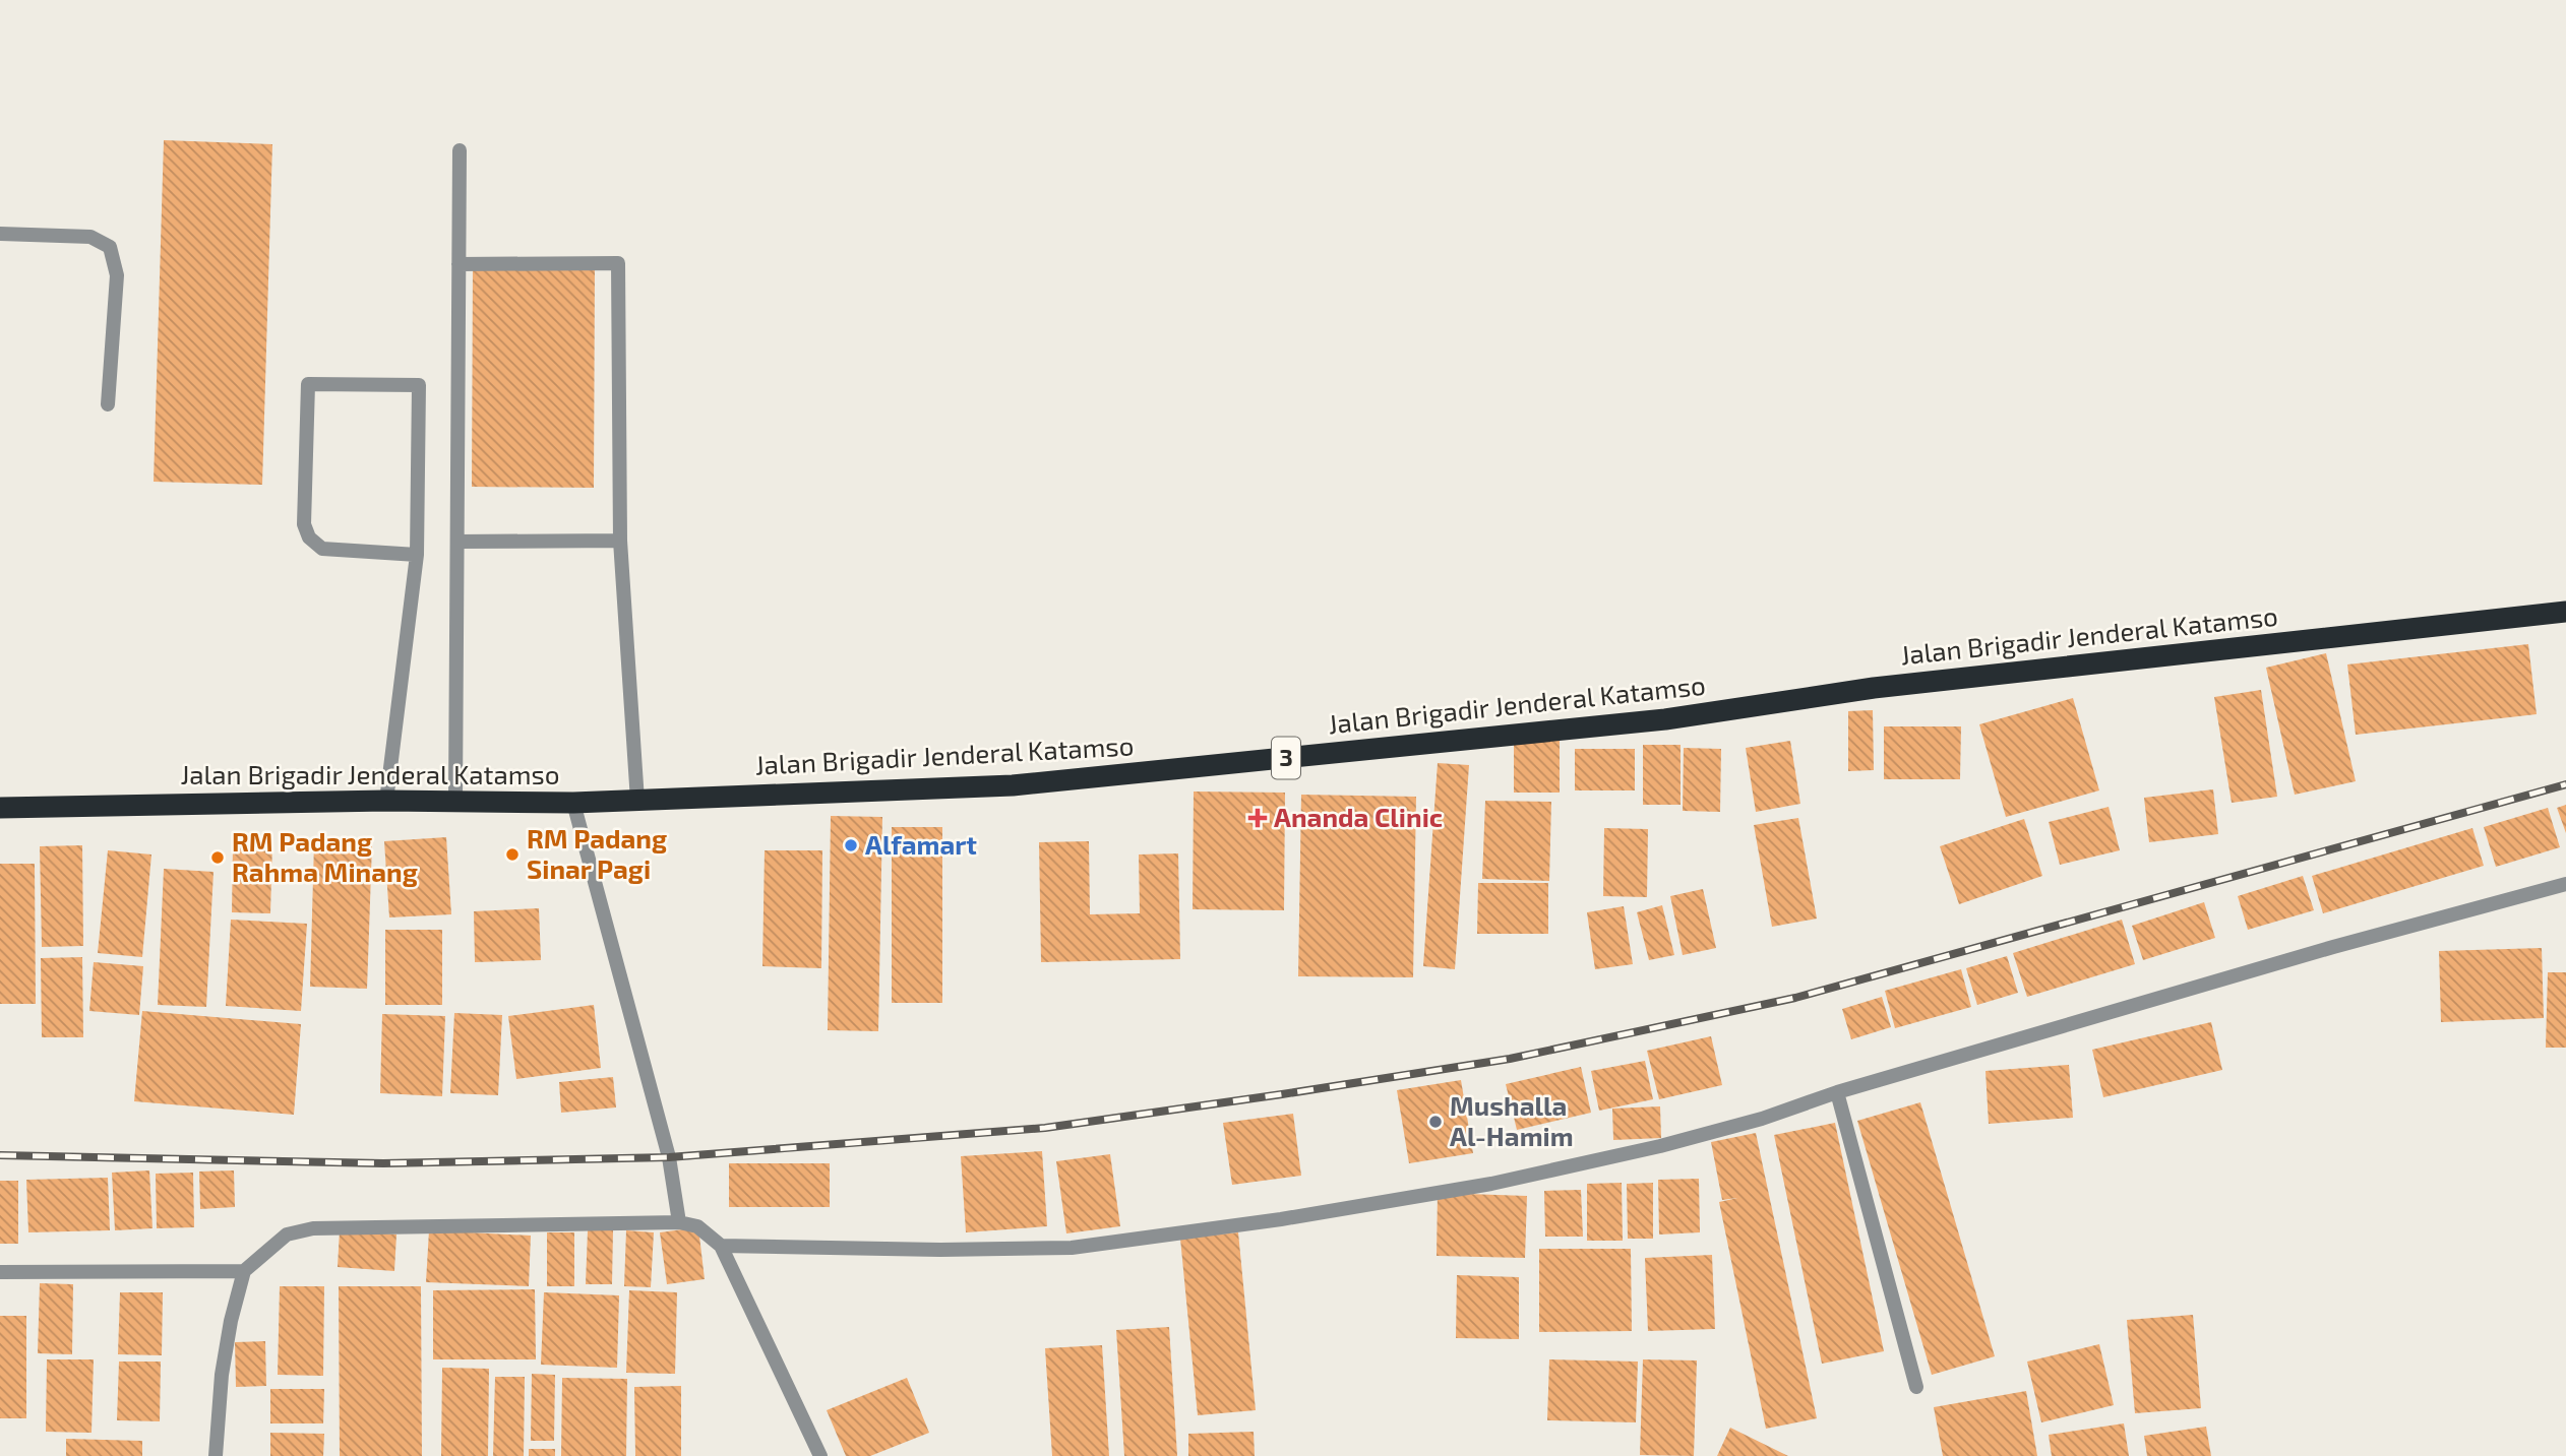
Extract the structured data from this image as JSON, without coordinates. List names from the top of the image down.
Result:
{
  "streets": {
    "highway": ["Jalan Brigadir Jenderal Katamso", "3"]
  },
  "places": {
    "health": ["Ananda Clinic"],
    "other": [
      "Alfamart",
      "RM Padang Sinar Pagi",
      "RM Padang Rahma Minang",
      "Mushalla Al-Hamim"
    ]
  }
}
